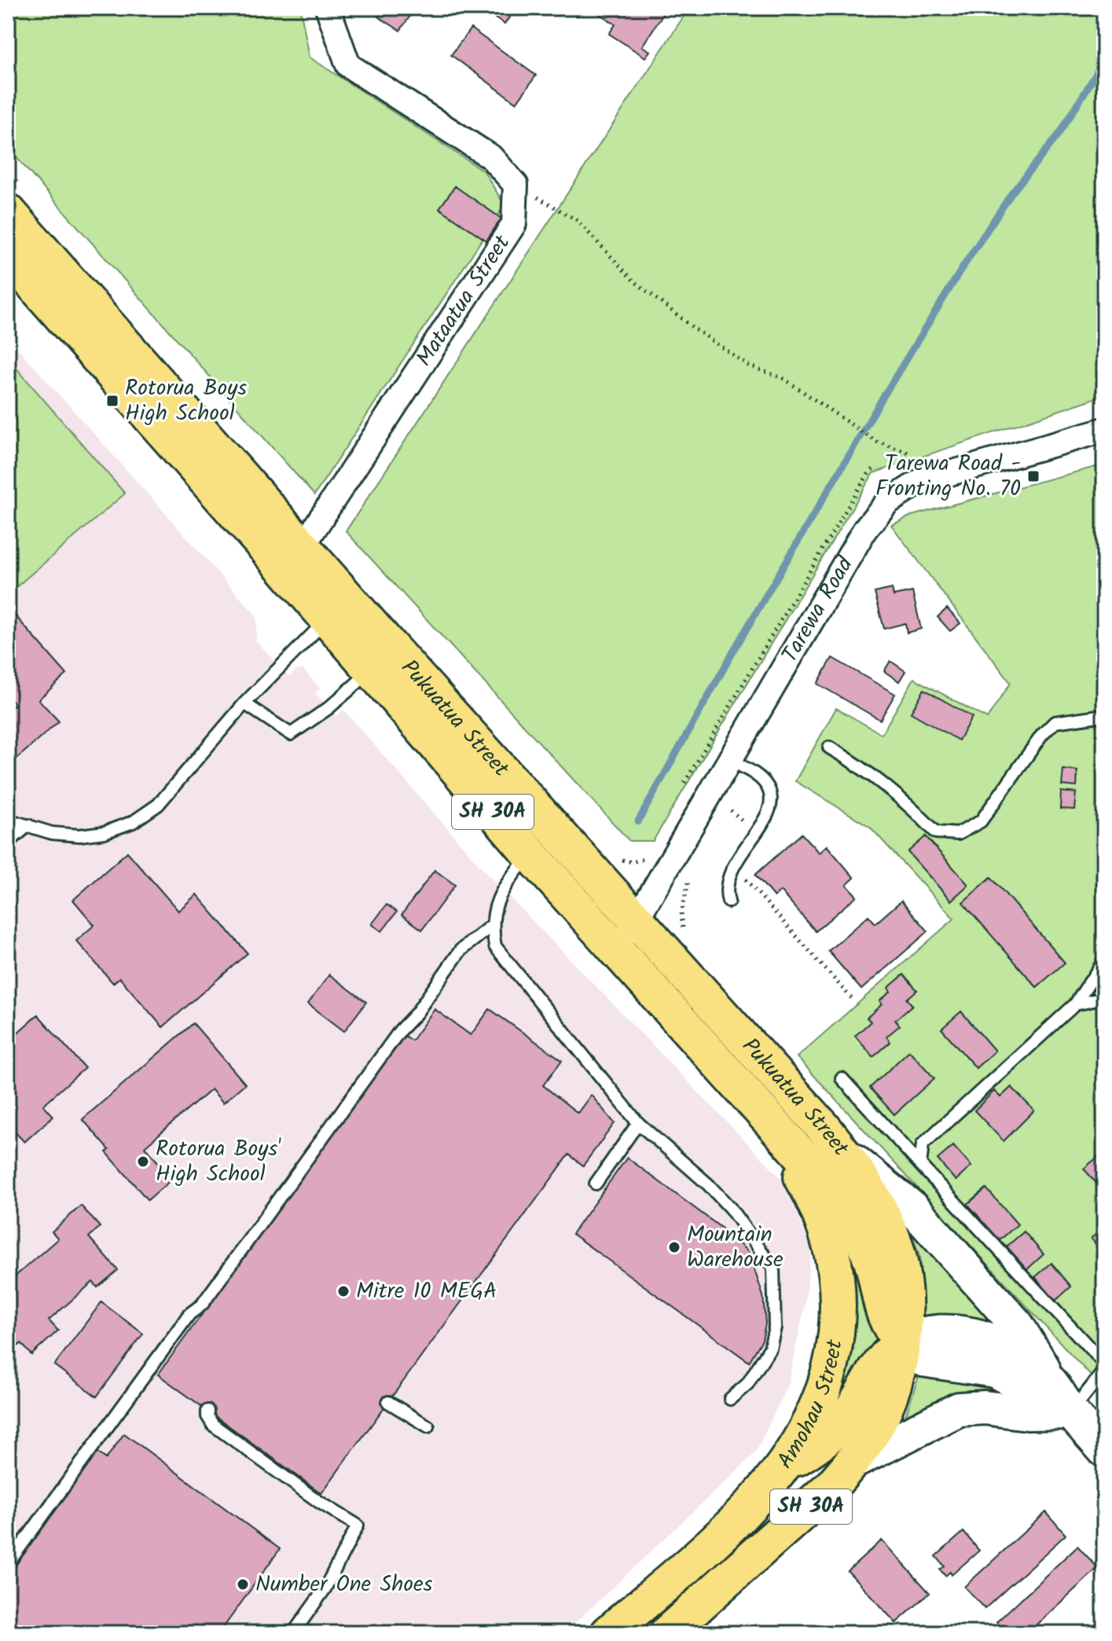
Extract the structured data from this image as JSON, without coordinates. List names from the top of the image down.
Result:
{
  "streets": {
    "main road": ["Pukuatua Street", "SH 30A", "Amohau Street"],
    "street": ["Mataatua Street", "Tarewa Road"]
  },
  "crossings": [
    ["Mataatua Street", "Pukuatua Street"],
    ["Tarewa Road", "Pukuatua Street"],
    ["Pukuatua Street", "SH 30A"],
    ["Pukuatua Street", "Amohau Street"]
  ],
  "places": {
    "transit": ["Rotorua Boys High School", "Tarewa Road - Fronting No. 70"],
    "other": [
      "Rotorua Boys' High School",
      "Mountain Warehouse",
      "Mitre 10 MEGA",
      "Number One Shoes"
    ]
  }
}
